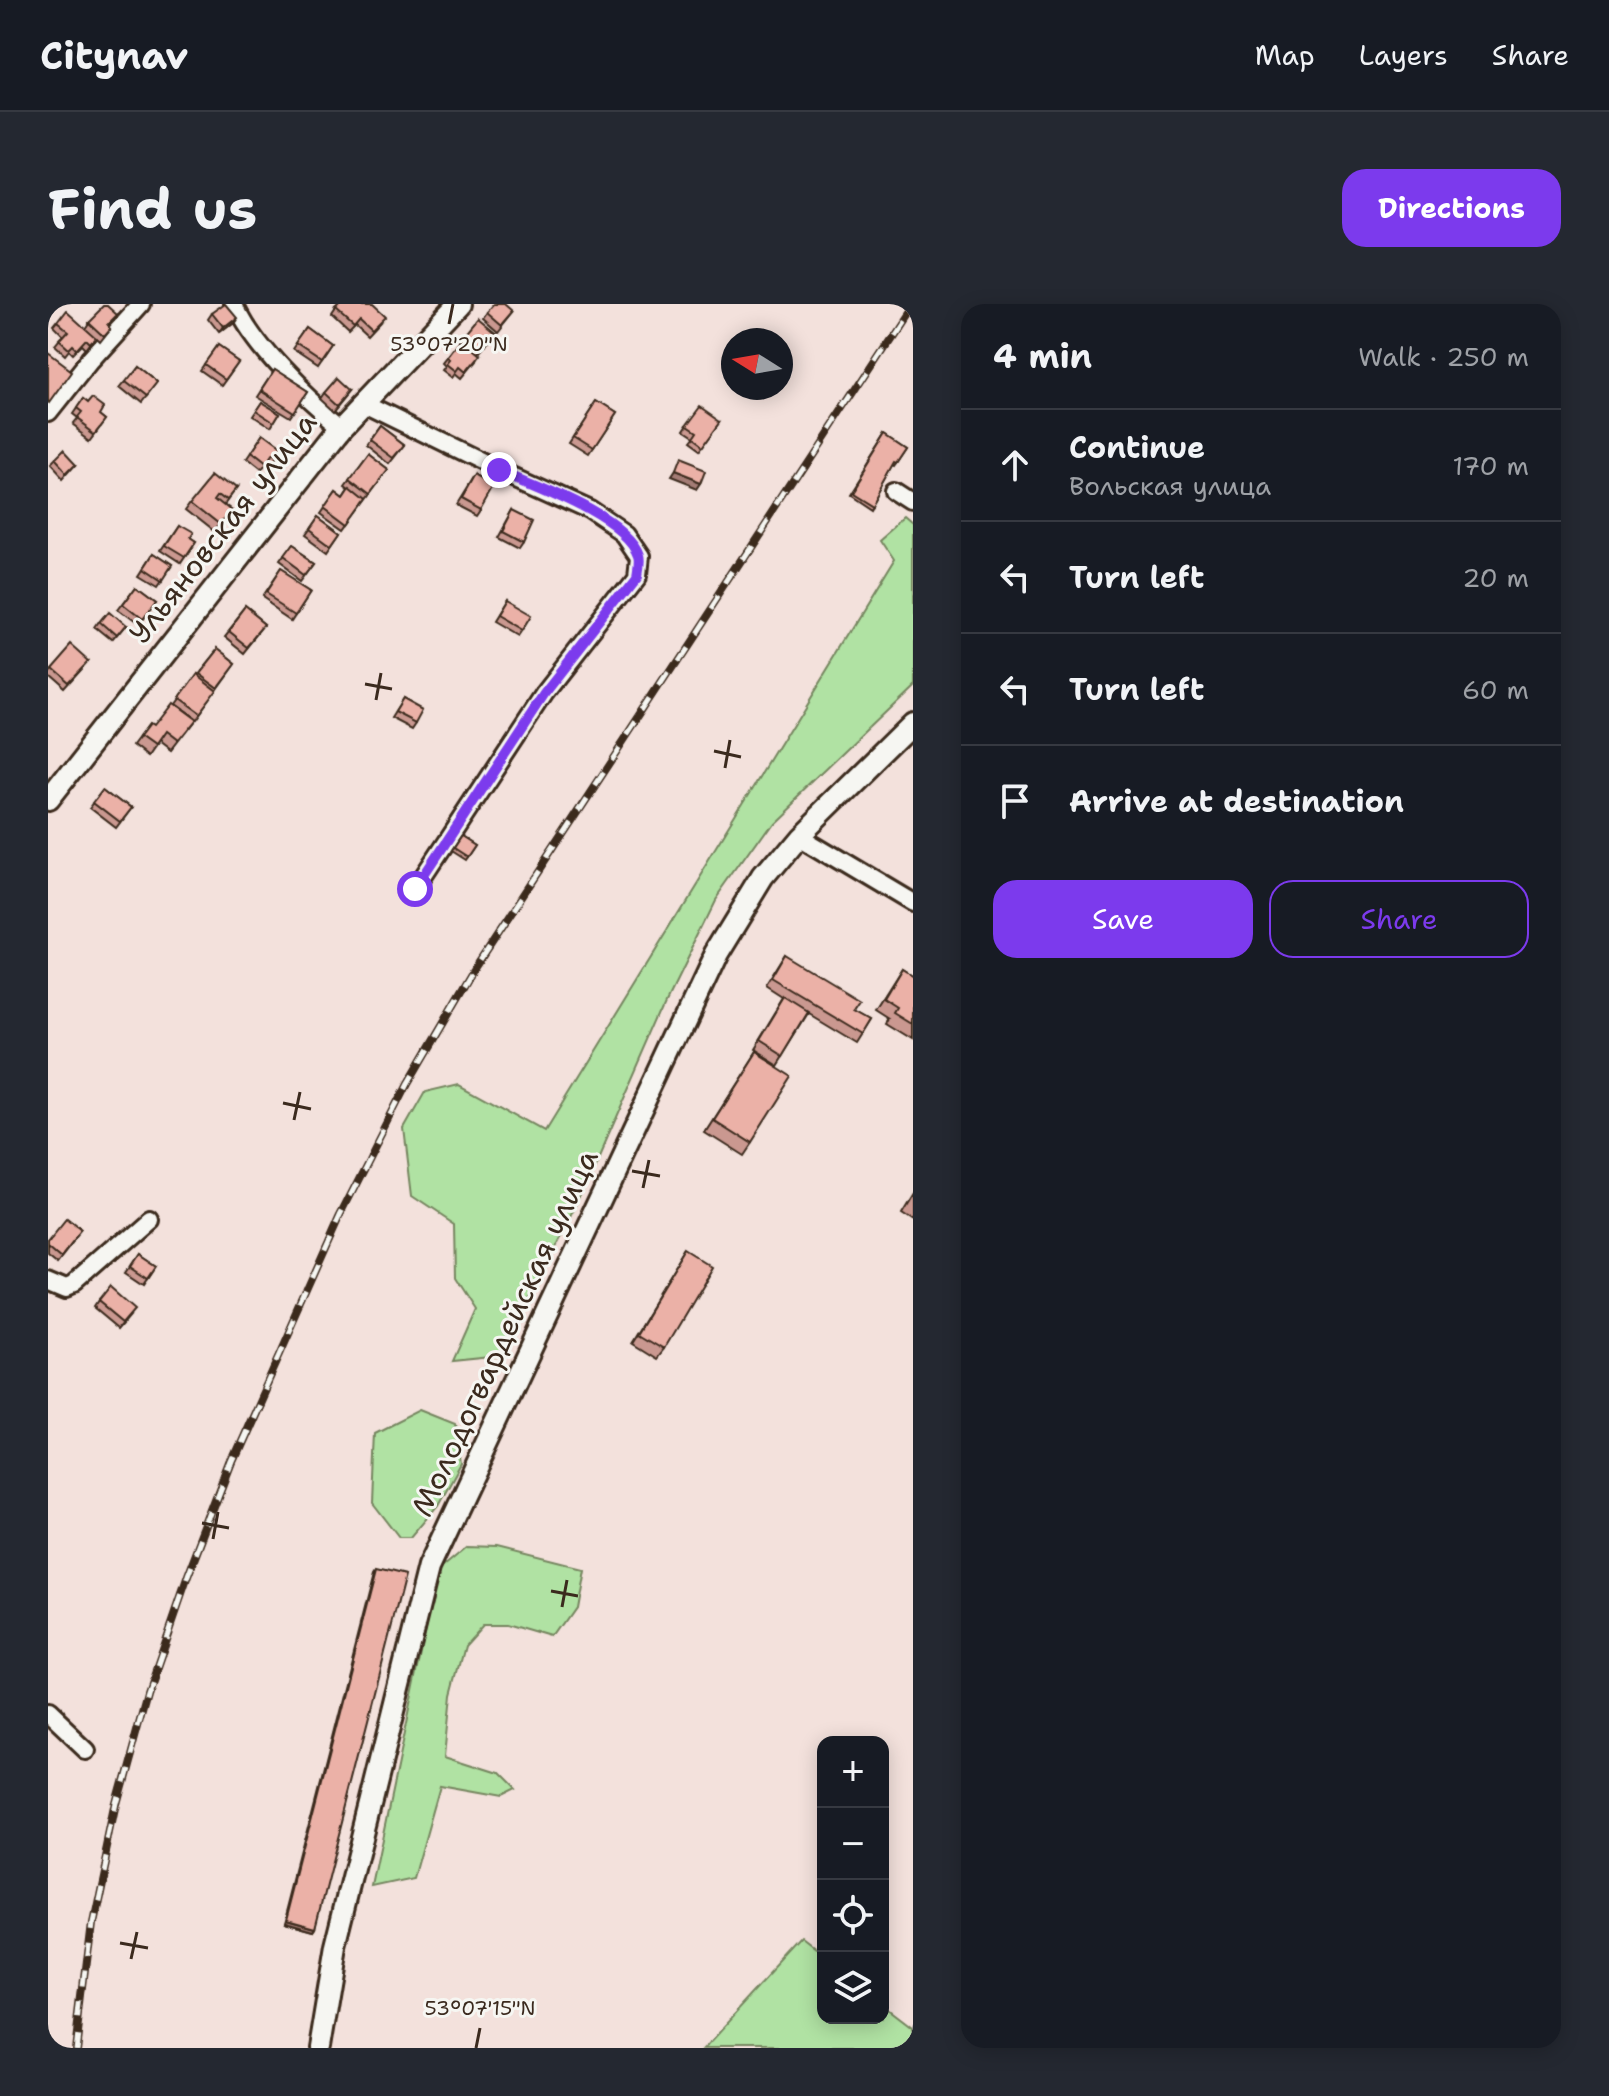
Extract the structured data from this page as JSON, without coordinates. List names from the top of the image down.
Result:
{
  "streets": {
    "street": ["Ульяновская улица", "Молодогвардейская улица"]
  },
  "north": "left",
  "page": {
    "header": "Citynav",
    "nav": ["Map", "Layers", "Share"],
    "buttons": [
      "Directions",
      ["Save", "Share"]
    ],
    "title": "Find us",
    "heading": ["4 min", "Walk · 250 m"],
    "list": [
      ["Continue", "Вольская улица", "170 m"],
      ["Turn left", "20 m"],
      ["Turn left", "60 m"],
      "Arrive at destination"
    ],
    "map_buttons": ["+", "−"]
  },
  "coordinates": ["53°07'20\"N", "53°07'15\"N"]
}
